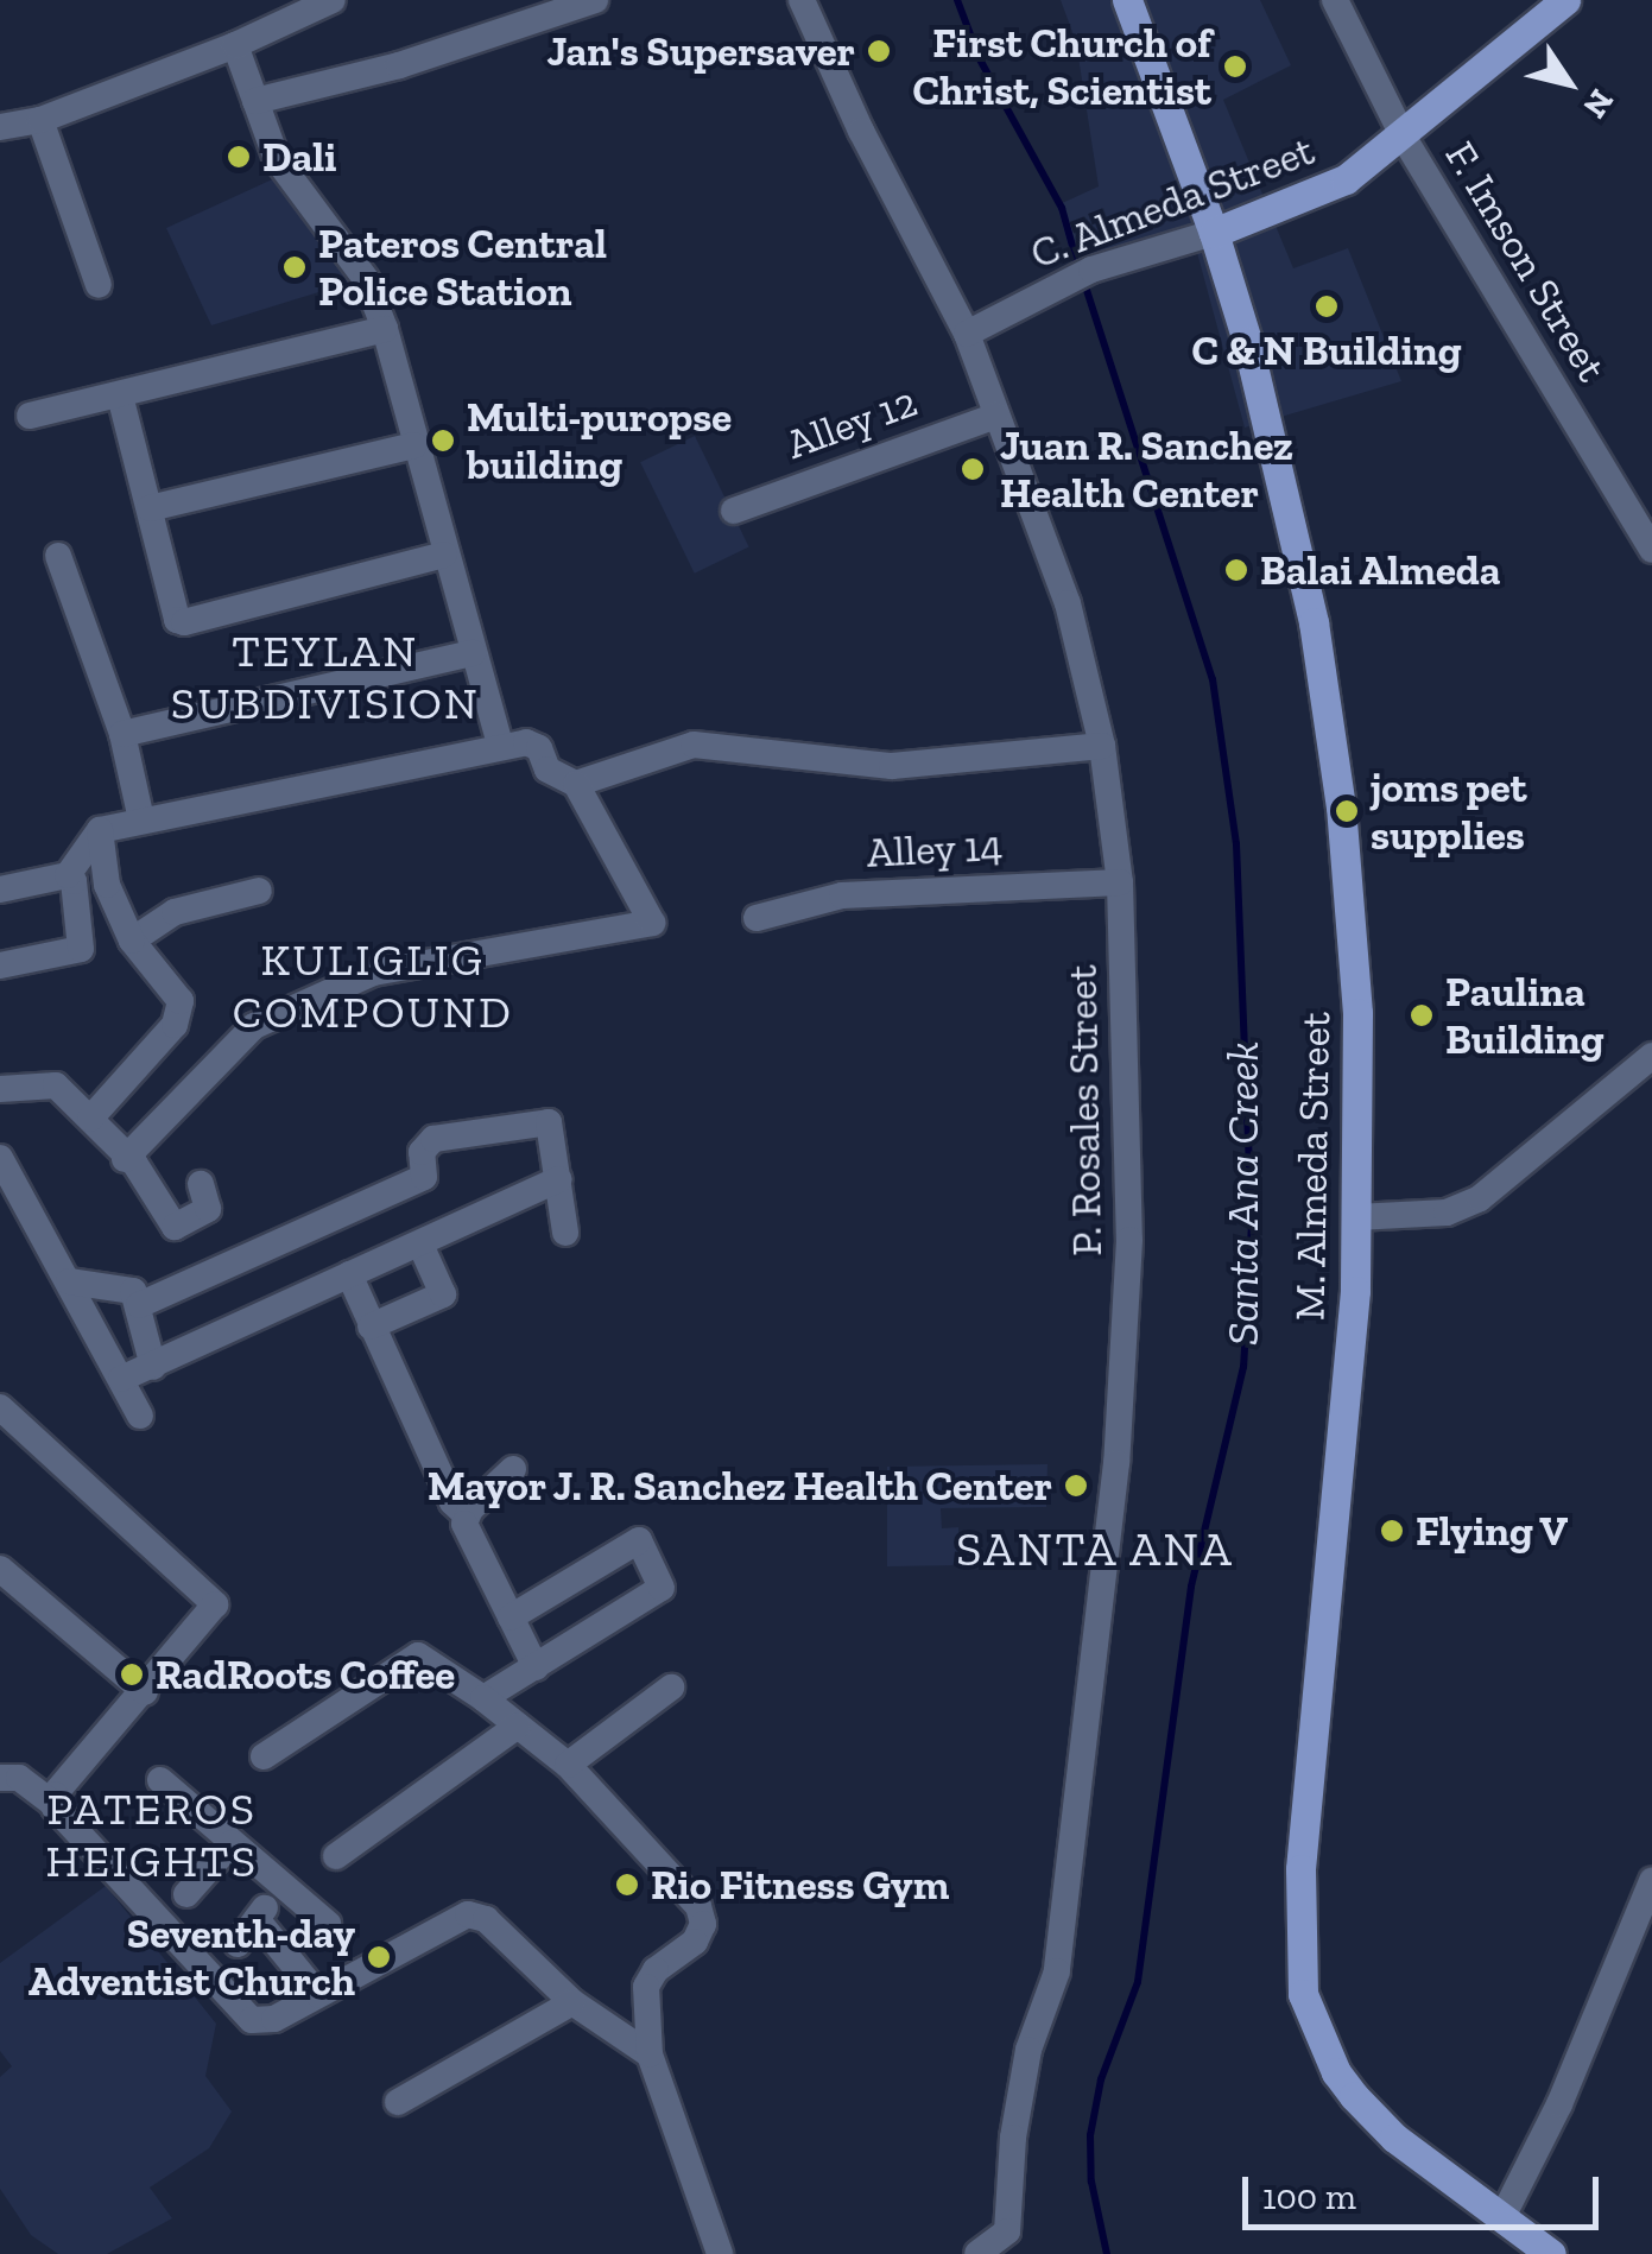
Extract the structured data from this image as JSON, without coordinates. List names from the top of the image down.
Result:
{
  "streets": {
    "main road": ["C. Almeda Street", "M. Almeda Street"],
    "street": [
      "F. Imson Street",
      "Alley 12",
      "Alley 14",
      "P. Rosales Street"
    ]
  },
  "crossings": [
    ["C. Almeda Street", "F. Imson Street"],
    ["C. Almeda Street", "P. Rosales Street"],
    ["C. Almeda Street", "M. Almeda Street"],
    ["Alley 12", "P. Rosales Street"],
    ["Alley 14", "P. Rosales Street"]
  ],
  "districts": [
    "TEYLAN SUBDIVISION",
    "KULIGLIG COMPOUND",
    "SANTA ANA",
    "PATEROS HEIGHTS"
  ],
  "water": ["Santa Ana Creek"],
  "places": [
    "Jan's Supersaver",
    "First Church of Christ, Scientist",
    "Dali",
    "Pateros Central Police Station",
    "C & N Building",
    "Multi-puropse building",
    "Juan R. Sanchez Health Center",
    "Balai Almeda",
    "joms pet supplies",
    "Paulina Building",
    "Mayor J. R. Sanchez Health Center",
    "Flying V",
    "RadRoots Coffee",
    "Rio Fitness Gym",
    "Seventh-day Adventist Church"
  ],
  "scale_bar": "100 m",
  "north": "bottom right"
}
